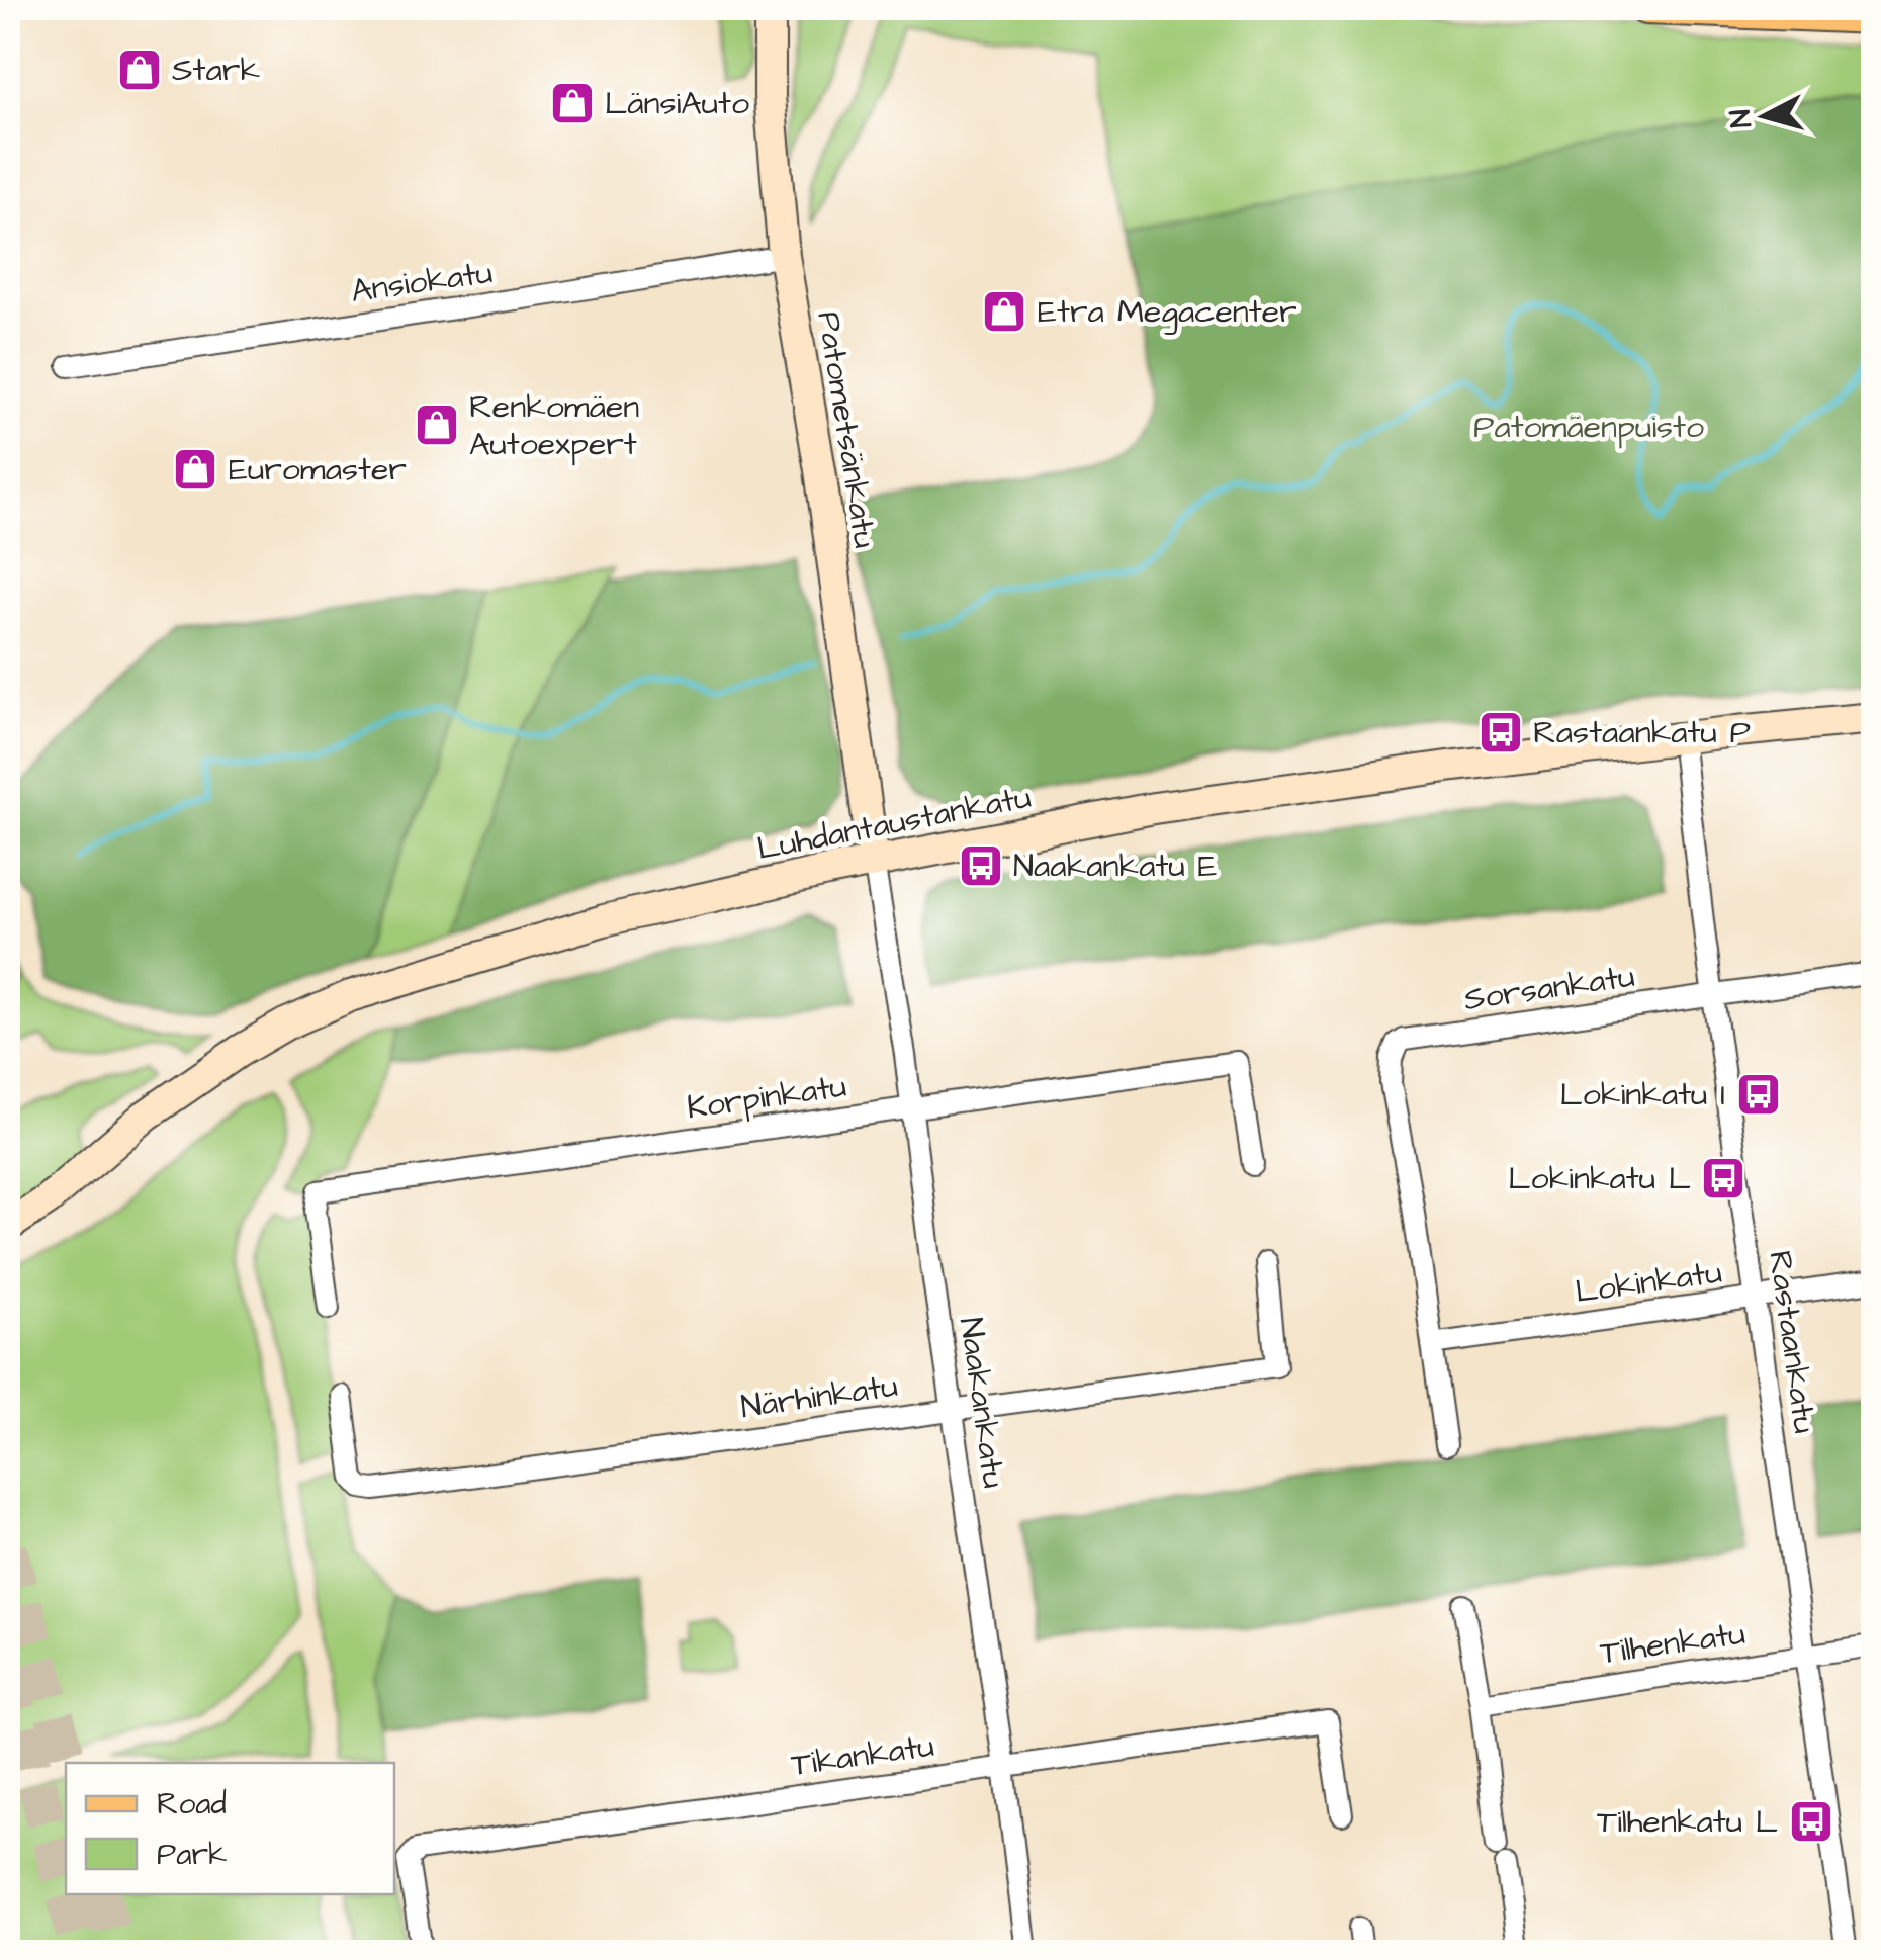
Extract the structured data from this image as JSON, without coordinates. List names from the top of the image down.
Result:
{
  "streets": {
    "street": [
      "Ansiokatu",
      "Patometsänkatu",
      "Luhdantaustankatu",
      "Sorsankatu",
      "Korpinkatu",
      "Lokinkatu",
      "Rastaankatu",
      "Närhinkatu",
      "Naakankatu",
      "Tilhenkatu",
      "Tikankatu"
    ]
  },
  "crossings": [
    ["Ansiokatu", "Patometsänkatu"],
    ["Patometsänkatu", "Luhdantaustankatu"],
    ["Patometsänkatu", "Naakankatu"],
    ["Luhdantaustankatu", "Rastaankatu"],
    ["Luhdantaustankatu", "Naakankatu"],
    ["Sorsankatu", "Lokinkatu"],
    ["Sorsankatu", "Rastaankatu"],
    ["Korpinkatu", "Naakankatu"],
    ["Lokinkatu", "Rastaankatu"],
    ["Rastaankatu", "Tilhenkatu"],
    ["Närhinkatu", "Naakankatu"],
    ["Naakankatu", "Tikankatu"]
  ],
  "parks": ["Patomäenpuisto"],
  "places": {
    "shop": [
      "Stark",
      "LänsiAuto",
      "Etra Megacenter",
      "Renkomäen Autoexpert",
      "Euromaster"
    ],
    "bus stop": [
      "Rastaankatu P",
      "Naakankatu E",
      "Lokinkatu I",
      "Lokinkatu L",
      "Tilhenkatu L"
    ]
  },
  "legend": ["Road", "Park"],
  "north": "left"
}
